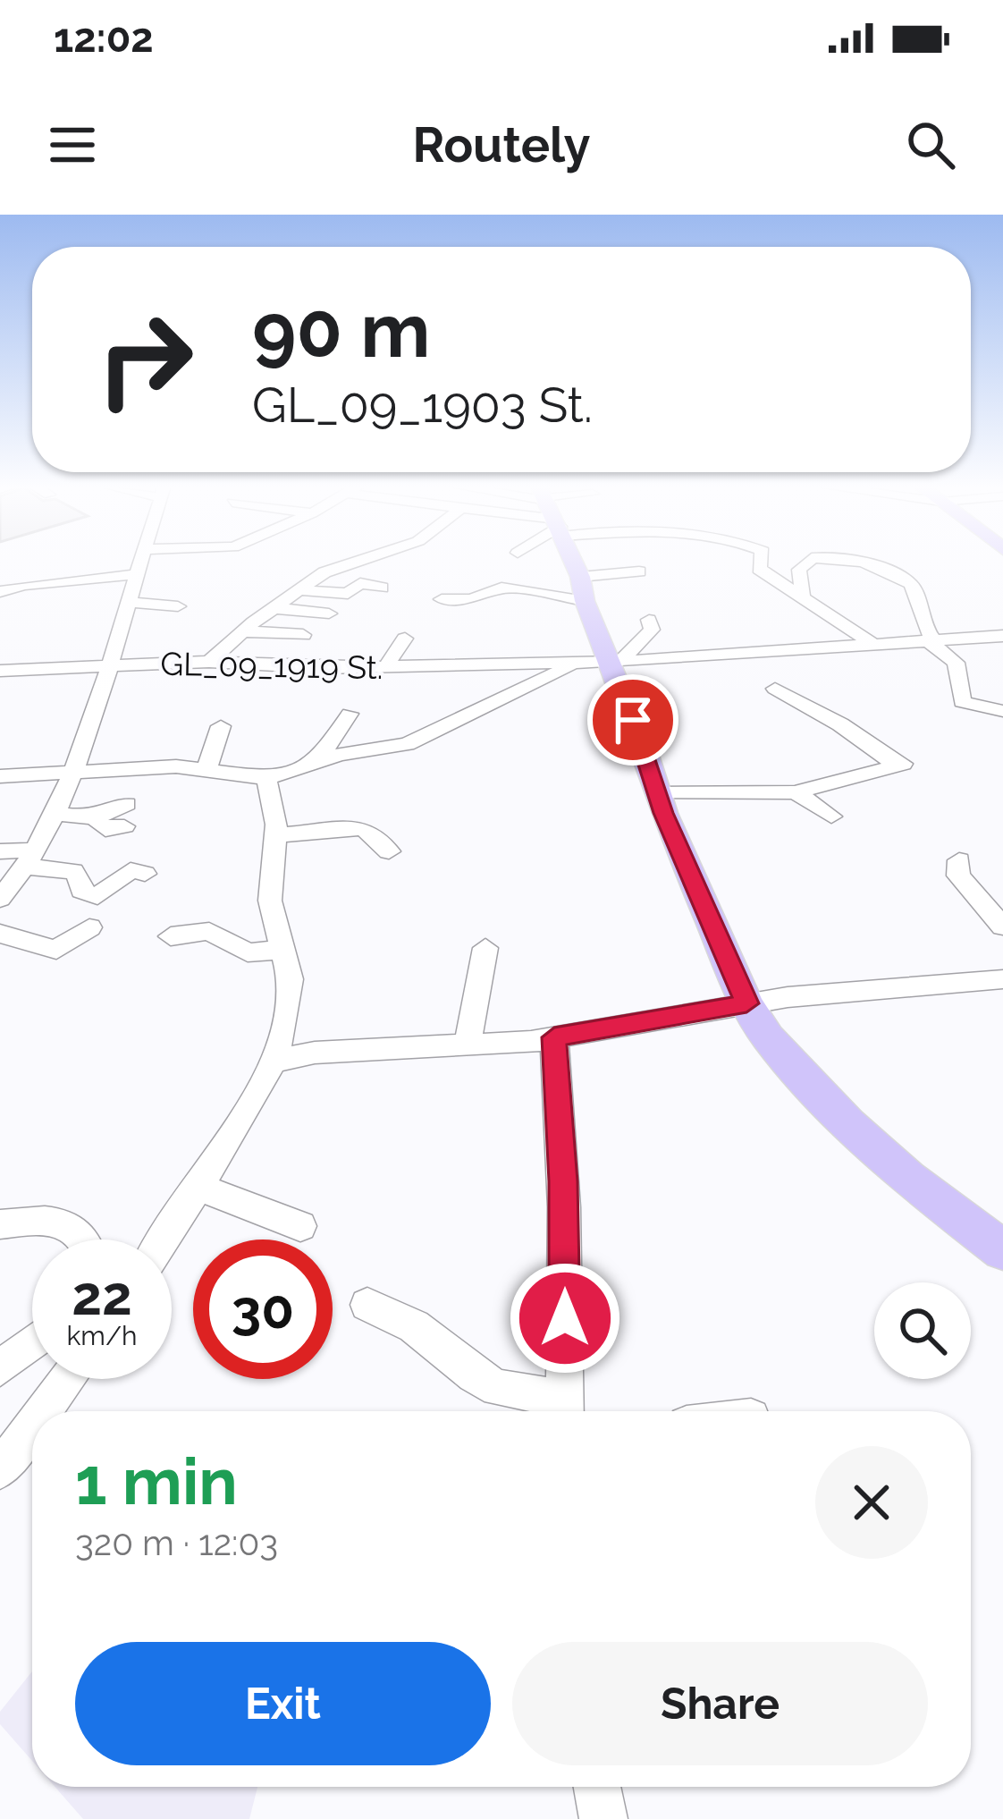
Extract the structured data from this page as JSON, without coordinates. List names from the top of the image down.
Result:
{
  "streets": {
    "street": ["GL_09_1919 St."]
  },
  "page": {
    "status": "12:02",
    "header": "Routely",
    "turn": ["90 m", "GL_09_1903 St."],
    "speed": "22 km/h",
    "limit": "30",
    "heading": ["1 min", "320 m · 12:03"],
    "buttons": ["Exit", "Share"]
  }
}
